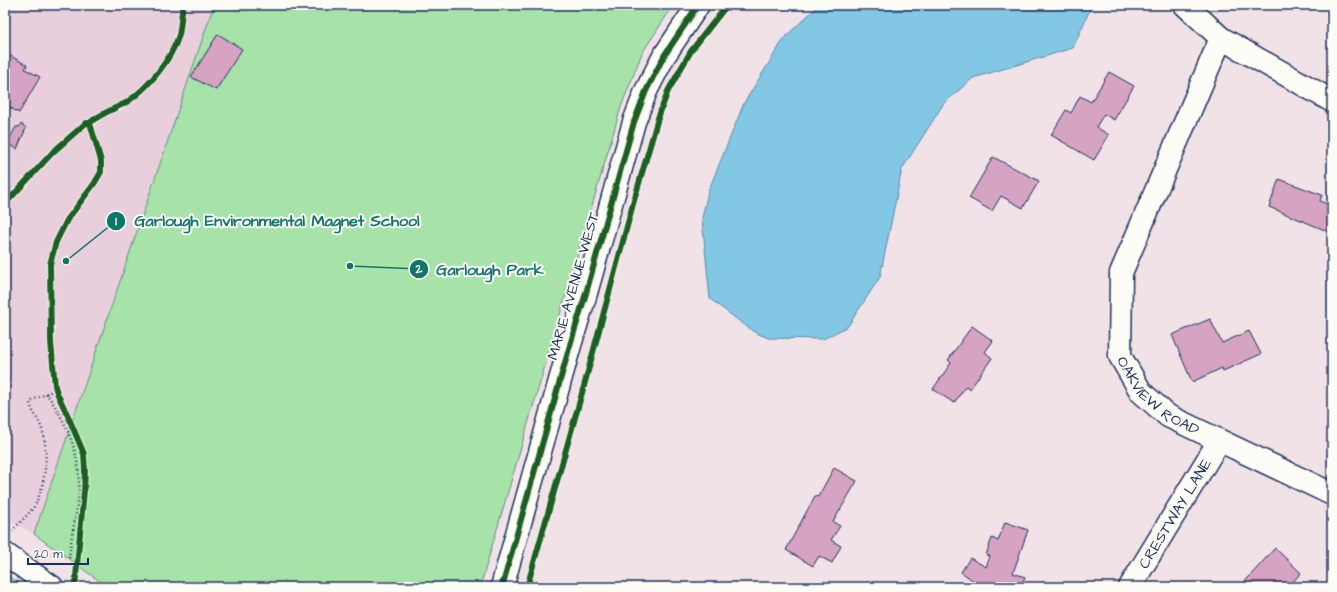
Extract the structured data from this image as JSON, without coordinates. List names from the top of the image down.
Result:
{
  "streets": {
    "street": ["MARIE AVENUE WEST", "OAKVIEW ROAD", "CRESTWAY LANE"]
  },
  "crossings": [
    ["OAKVIEW ROAD", "CRESTWAY LANE"]
  ],
  "places": ["Garlough Environmental Magnet School", "Garlough Park"],
  "scale_bar": "20 m"
}
